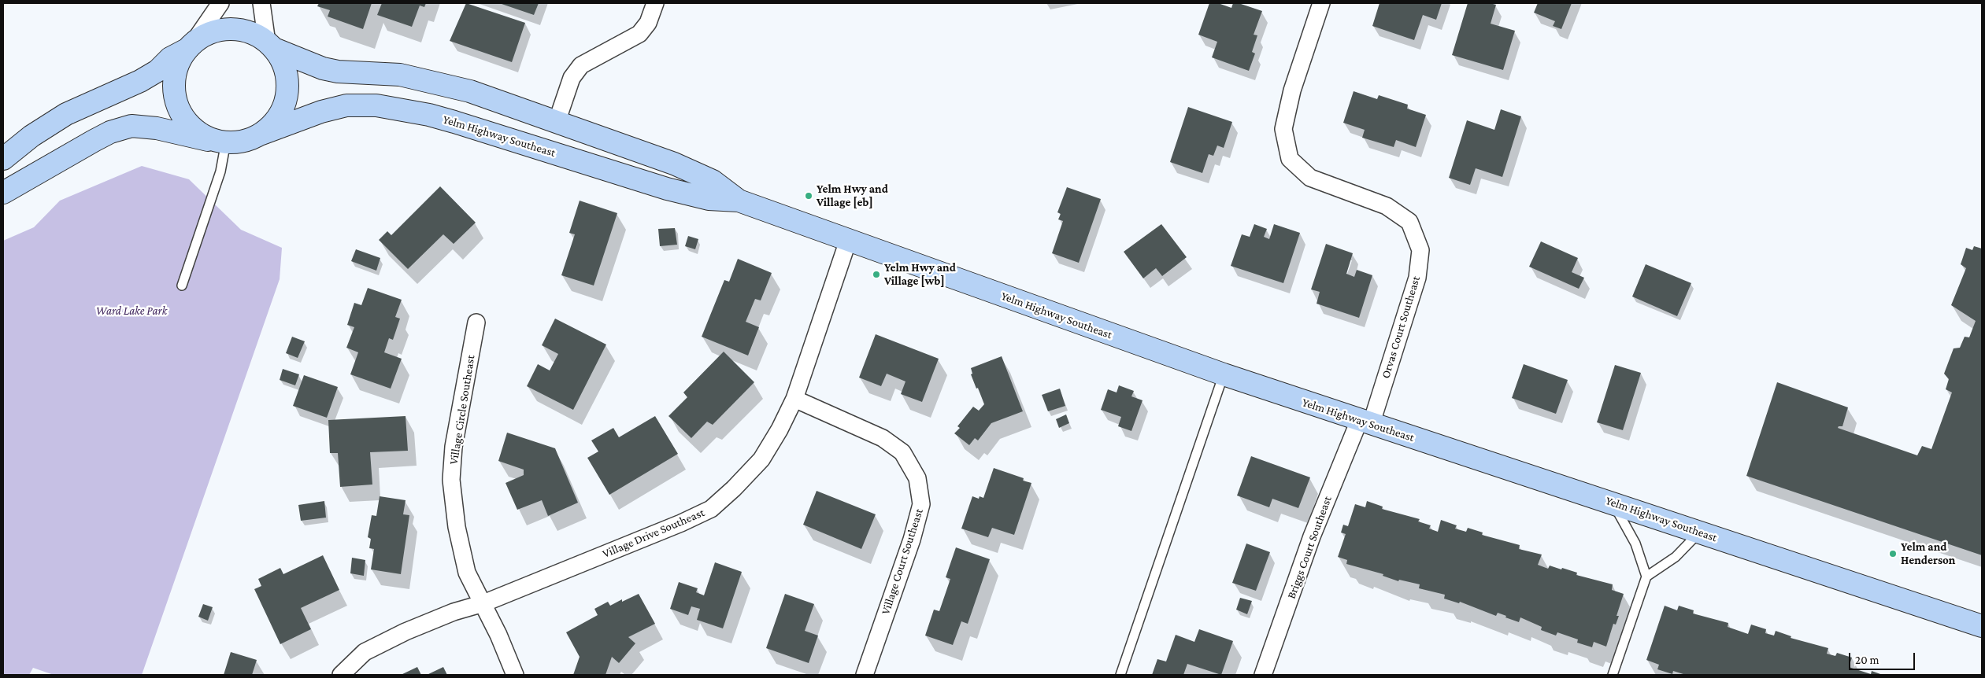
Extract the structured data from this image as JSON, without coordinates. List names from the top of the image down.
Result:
{
  "streets": {
    "main road": ["Yelm Highway Southeast"],
    "street": [
      "Orvas Court Southeast",
      "Village Circle Southeast",
      "Village Drive Southeast",
      "Briggs Court Southeast",
      "Village Court Southeast"
    ]
  },
  "crossings": [
    ["Yelm Highway Southeast", "Orvas Court Southeast"],
    ["Yelm Highway Southeast", "Village Drive Southeast"],
    ["Yelm Highway Southeast", "Briggs Court Southeast"],
    ["Orvas Court Southeast", "Briggs Court Southeast"],
    ["Village Circle Southeast", "Village Drive Southeast"],
    ["Village Drive Southeast", "Village Court Southeast"]
  ],
  "parks": ["Ward Lake Park"],
  "places": ["Yelm Hwy and Village [eb]", "Yelm Hwy and Village [wb]", "Yelm and Henderson"],
  "scale_bar": "20 m"
}
